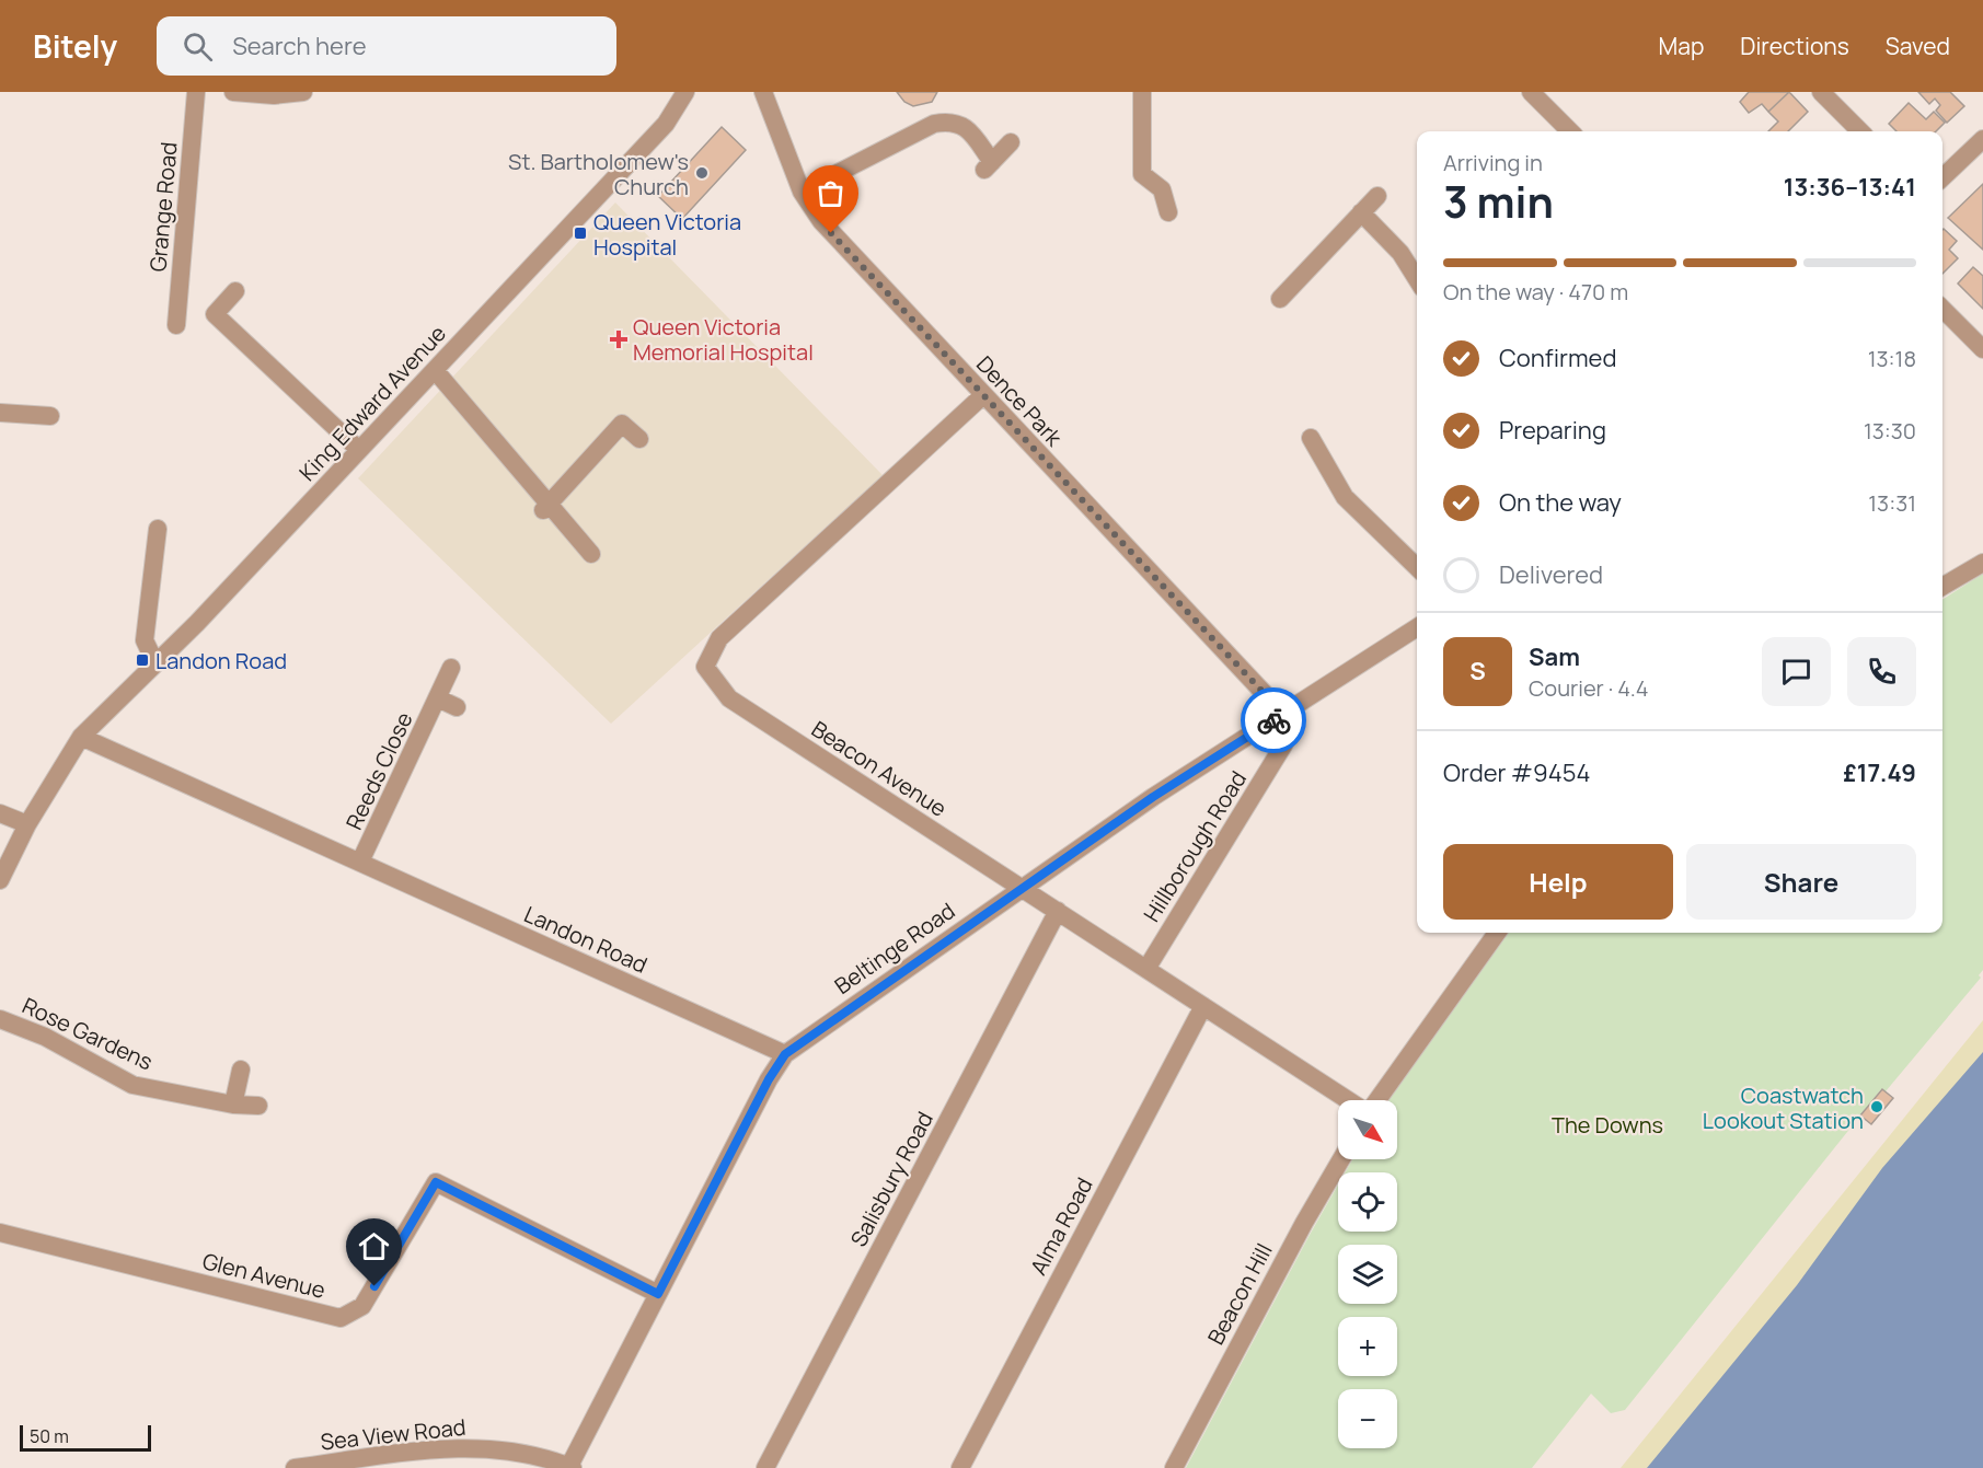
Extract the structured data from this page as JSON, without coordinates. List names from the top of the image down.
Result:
{
  "streets": {
    "street": [
      "Grange Road",
      "Dence Park",
      "King Edward Avenue",
      "Beacon Avenue",
      "Reeds Close",
      "Hillborough Road",
      "Landon Road",
      "Beltinge Road",
      "Rose Gardens",
      "Salisbury Road",
      "Alma Road",
      "Glen Avenue",
      "Beacon Hill",
      "Sea View Road"
    ]
  },
  "crossings": [
    ["Dence Park", "Beacon Avenue"],
    ["Dence Park", "Hillborough Road"],
    ["Dence Park", "Beltinge Road"],
    ["King Edward Avenue", "Landon Road"],
    ["Beacon Avenue", "Hillborough Road"],
    ["Beacon Avenue", "Beltinge Road"],
    ["Beacon Avenue", "Salisbury Road"],
    ["Beacon Avenue", "Alma Road"],
    ["Reeds Close", "Landon Road"],
    ["Hillborough Road", "Beltinge Road"],
    ["Landon Road", "Beltinge Road"],
    ["Beltinge Road", "Glen Avenue"],
    ["Beltinge Road", "Sea View Road"]
  ],
  "parks": ["The Downs"],
  "places": {
    "other": ["St. Bartholomew's Church", "Coastwatch Lookout Station"],
    "transit": ["Queen Victoria Hospital", "Landon Road"],
    "health": ["Queen Victoria Memorial Hospital"]
  },
  "scale_bar": "50 m",
  "north": "bottom right",
  "page": {
    "header": "Bitely",
    "search": "Search here",
    "nav": ["Map", "Directions", "Saved"],
    "heading": ["3 min", "Arriving in", "13:36–13:41"],
    "panel": [
      "Sam",
      "Courier · 4.4",
      "Order #9454",
      "£17.49"
    ],
    "bar": "On the way · 470 m",
    "list": [
      ["Confirmed", "13:18"],
      ["Preparing", "13:30"],
      ["On the way", "13:31"],
      "Delivered"
    ],
    "round": "S",
    "buttons": ["Help", "Share"],
    "map_buttons": ["+", "−"],
    "scale": "50 m"
  }
}
